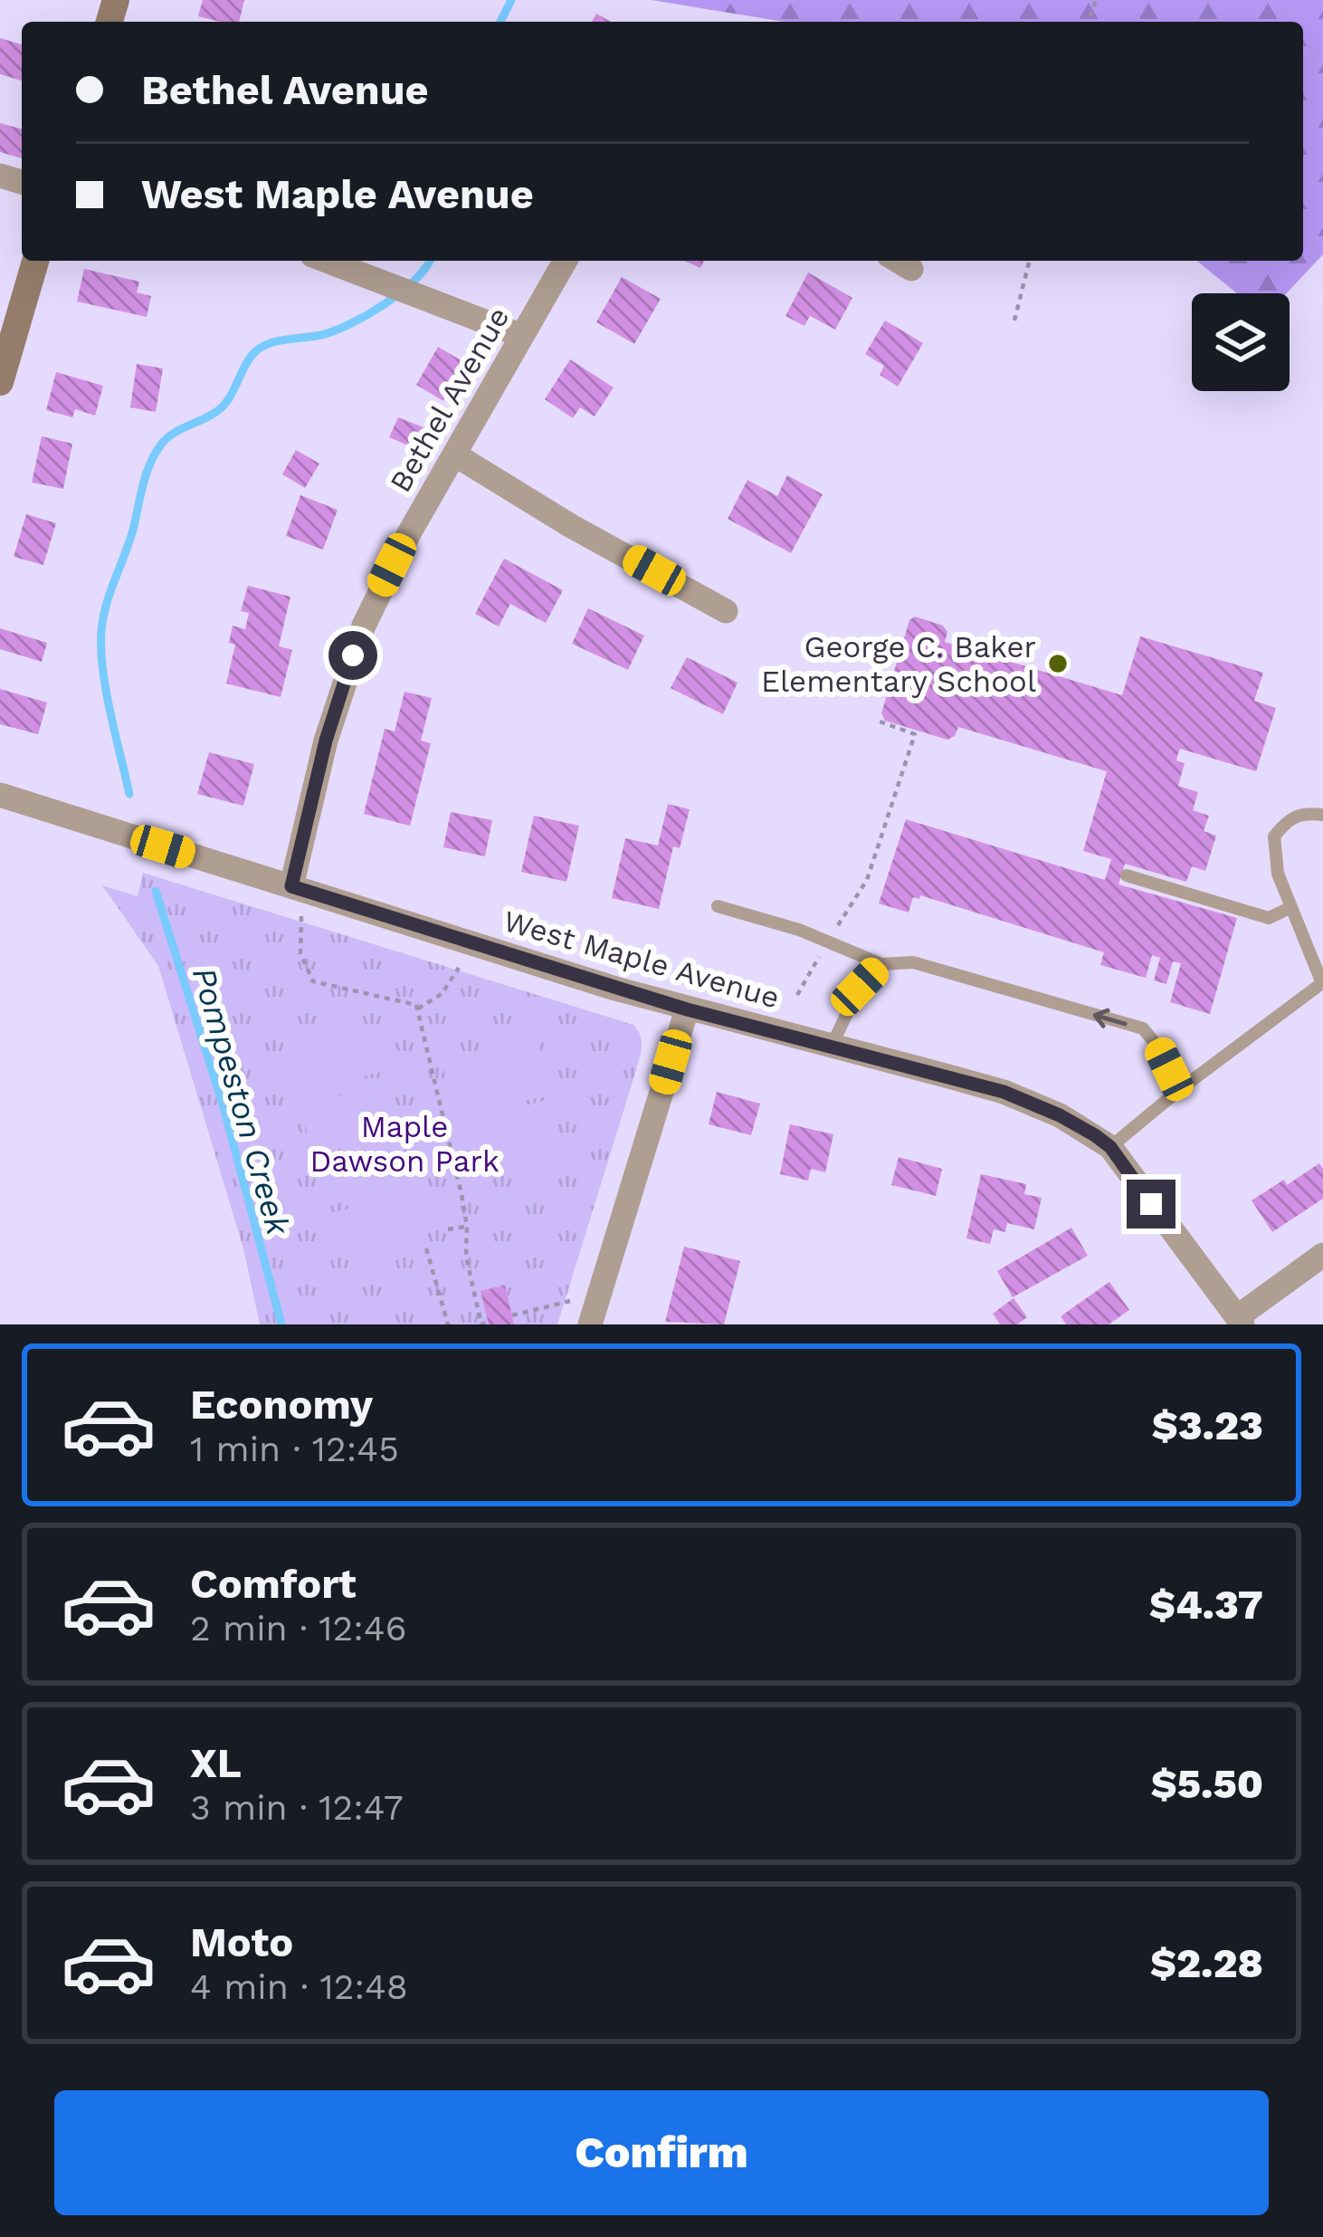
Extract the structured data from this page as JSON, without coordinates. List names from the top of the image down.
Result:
{
  "streets": {
    "street": ["Bethel Avenue", "West Maple Avenue"]
  },
  "crossings": [
    ["Bethel Avenue", "West Maple Avenue"]
  ],
  "water": ["Pompeston Creek"],
  "parks": ["Maple Dawson Park"],
  "places": ["George C. Baker Elementary School"],
  "page": {
    "banner": ["Bethel Avenue", "West Maple Avenue"],
    "list": [
      {
        "name": "Economy",
        "note": "1 min · 12:45",
        "value": "$3.23"
      },
      {
        "name": "Comfort",
        "note": "2 min · 12:46",
        "value": "$4.37"
      },
      {
        "name": "XL",
        "note": "3 min · 12:47",
        "value": "$5.50"
      },
      {
        "name": "Moto",
        "note": "4 min · 12:48",
        "value": "$2.28"
      }
    ],
    "buttons": "Confirm"
  }
}
